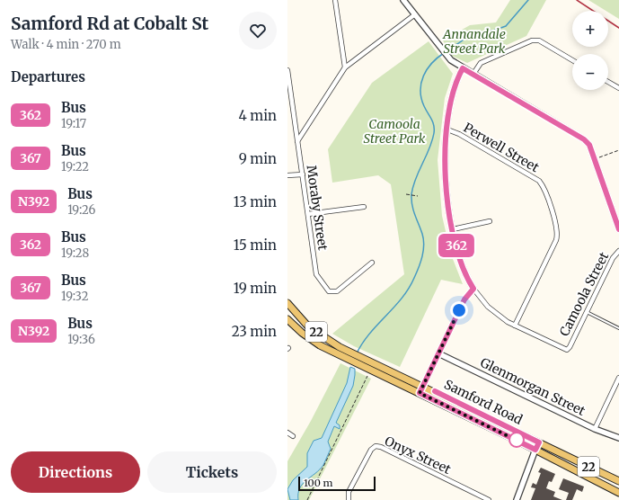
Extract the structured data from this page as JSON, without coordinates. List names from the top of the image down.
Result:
{
  "streets": {
    "main road": ["22", "Samford Road"],
    "street": [
      "Perwell Street",
      "Moraby Street",
      "Camoola Street",
      "Glenmorgan Street",
      "Onyx Street"
    ]
  },
  "crossings": [
    ["Perwell Street", "Camoola Street"]
  ],
  "parks": ["Annandale Street Park", "Camoola Street Park"],
  "lines": ["bus line 362"],
  "scale_bar": "100 m",
  "page": {
    "heading": [
      ["Samford Rd at Cobalt St", "Walk · 4 min · 270 m"],
      "Departures"
    ],
    "on_map": "362",
    "map_buttons": ["+", "−"],
    "list": [
      {
        "mark": "362",
        "name": "Bus",
        "note": "19:17",
        "value": "4 min"
      },
      {
        "mark": "367",
        "name": "Bus",
        "note": "19:22",
        "value": "9 min"
      },
      {
        "mark": "N392",
        "name": "Bus",
        "note": "19:26",
        "value": "13 min"
      },
      {
        "mark": "362",
        "name": "Bus",
        "note": "19:28",
        "value": "15 min"
      },
      {
        "mark": "367",
        "name": "Bus",
        "note": "19:32",
        "value": "19 min"
      },
      {
        "mark": "N392",
        "name": "Bus",
        "note": "19:36",
        "value": "23 min"
      }
    ],
    "buttons": ["Directions", "Tickets"],
    "scale": "100 m"
  }
}
